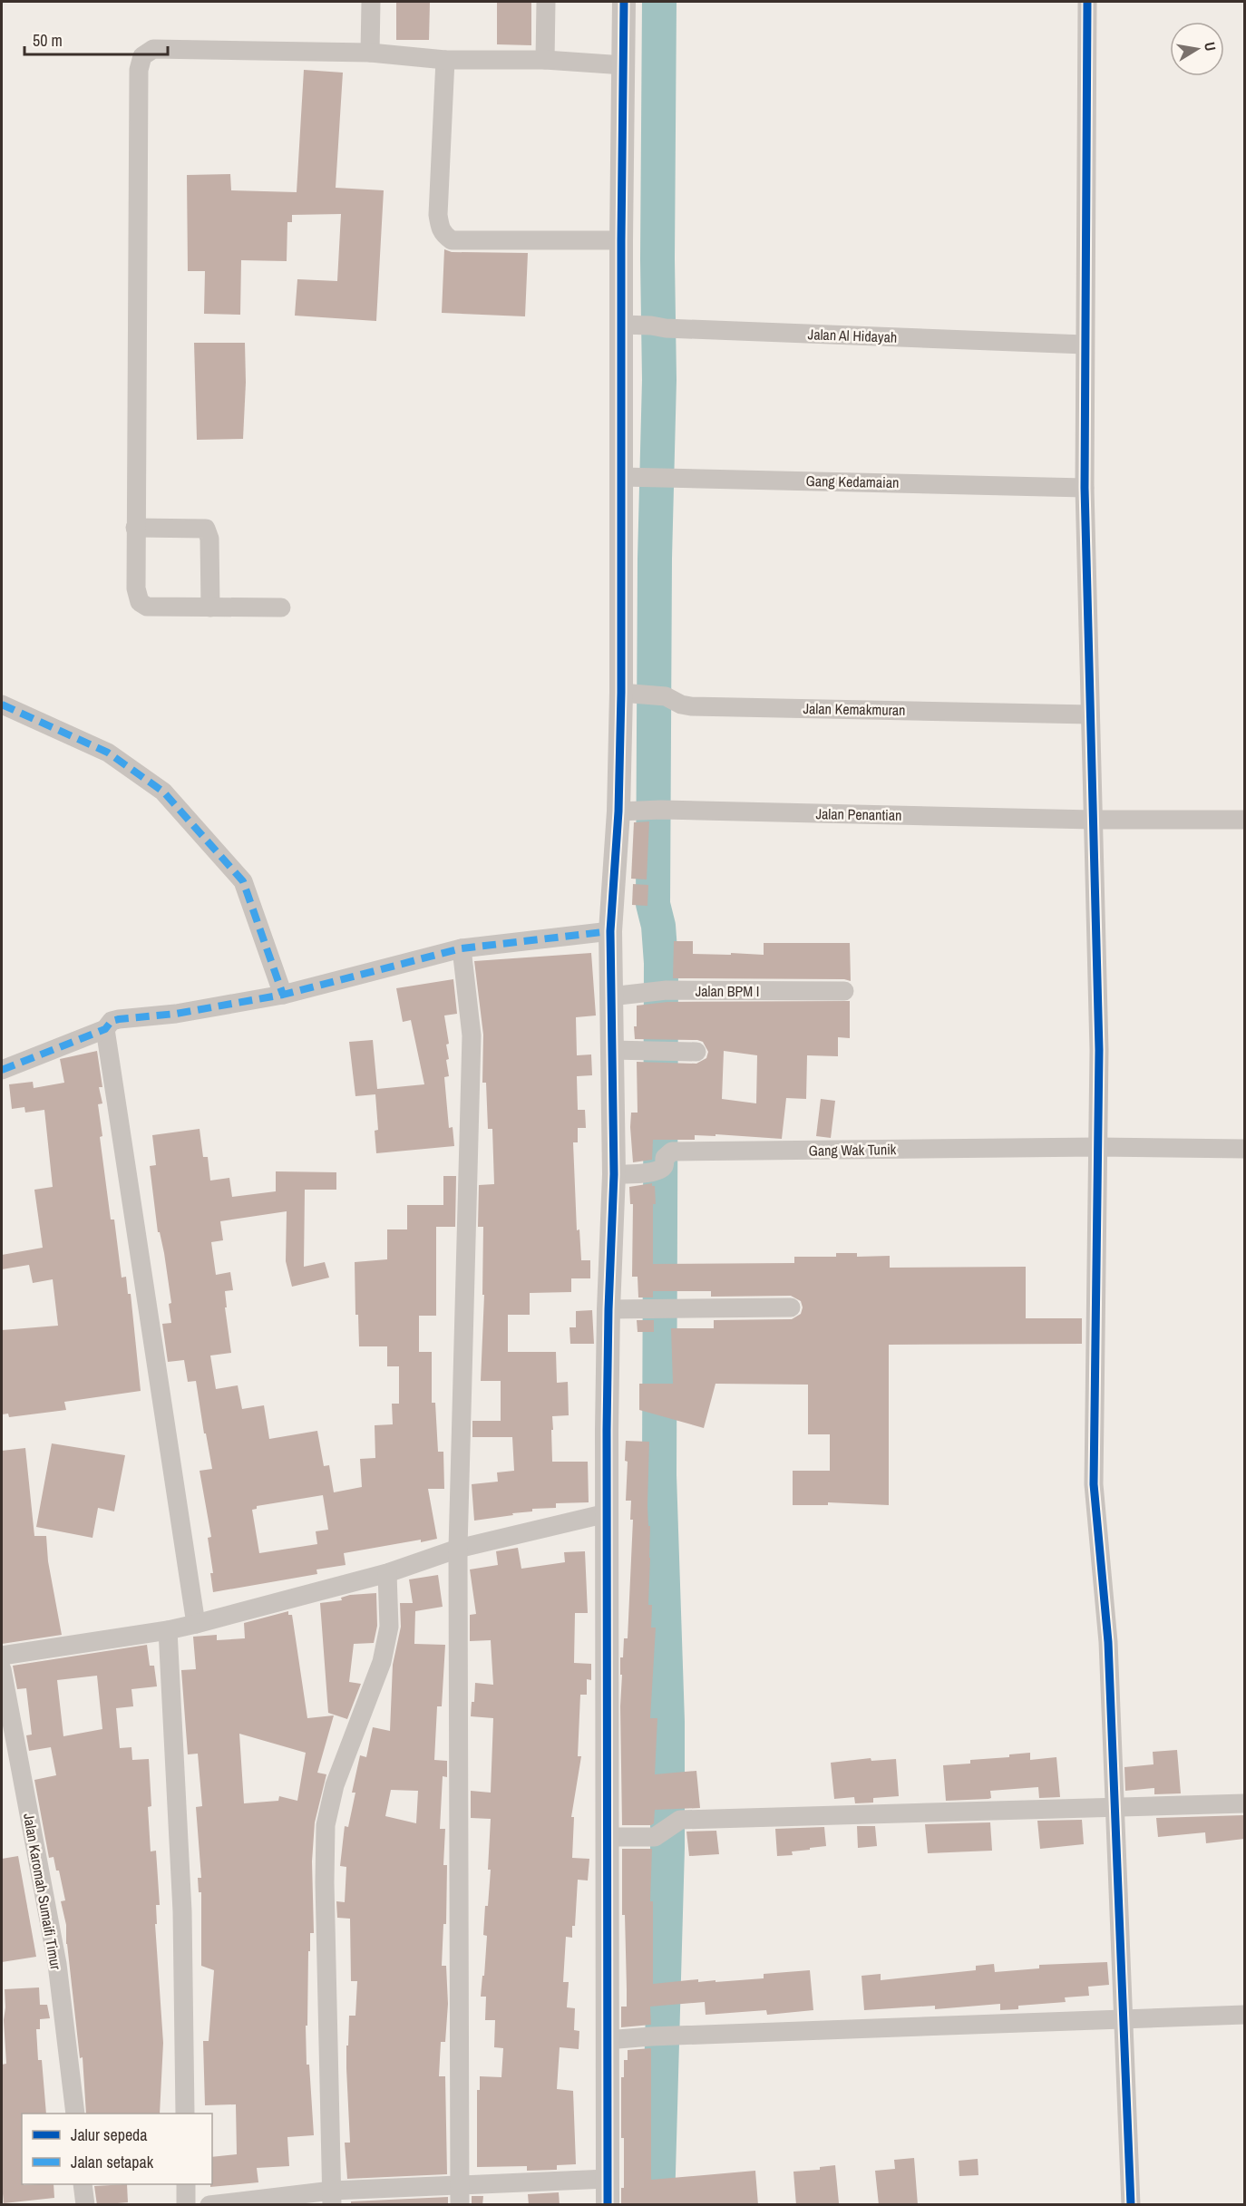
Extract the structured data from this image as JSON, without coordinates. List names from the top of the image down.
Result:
{
  "streets": {
    "street": [
      "Jalan Al Hidayah",
      "Gang Kedamaian",
      "Jalan Kemakmuran",
      "Jalan Penantian",
      "Jalan BPM I",
      "Gang Wak Tunik",
      "Jalan Karomah Sumaifi Timur"
    ]
  },
  "legend": ["Jalur sepeda", "Jalan setapak"],
  "scale_bar": "50 m",
  "north": "right"
}
